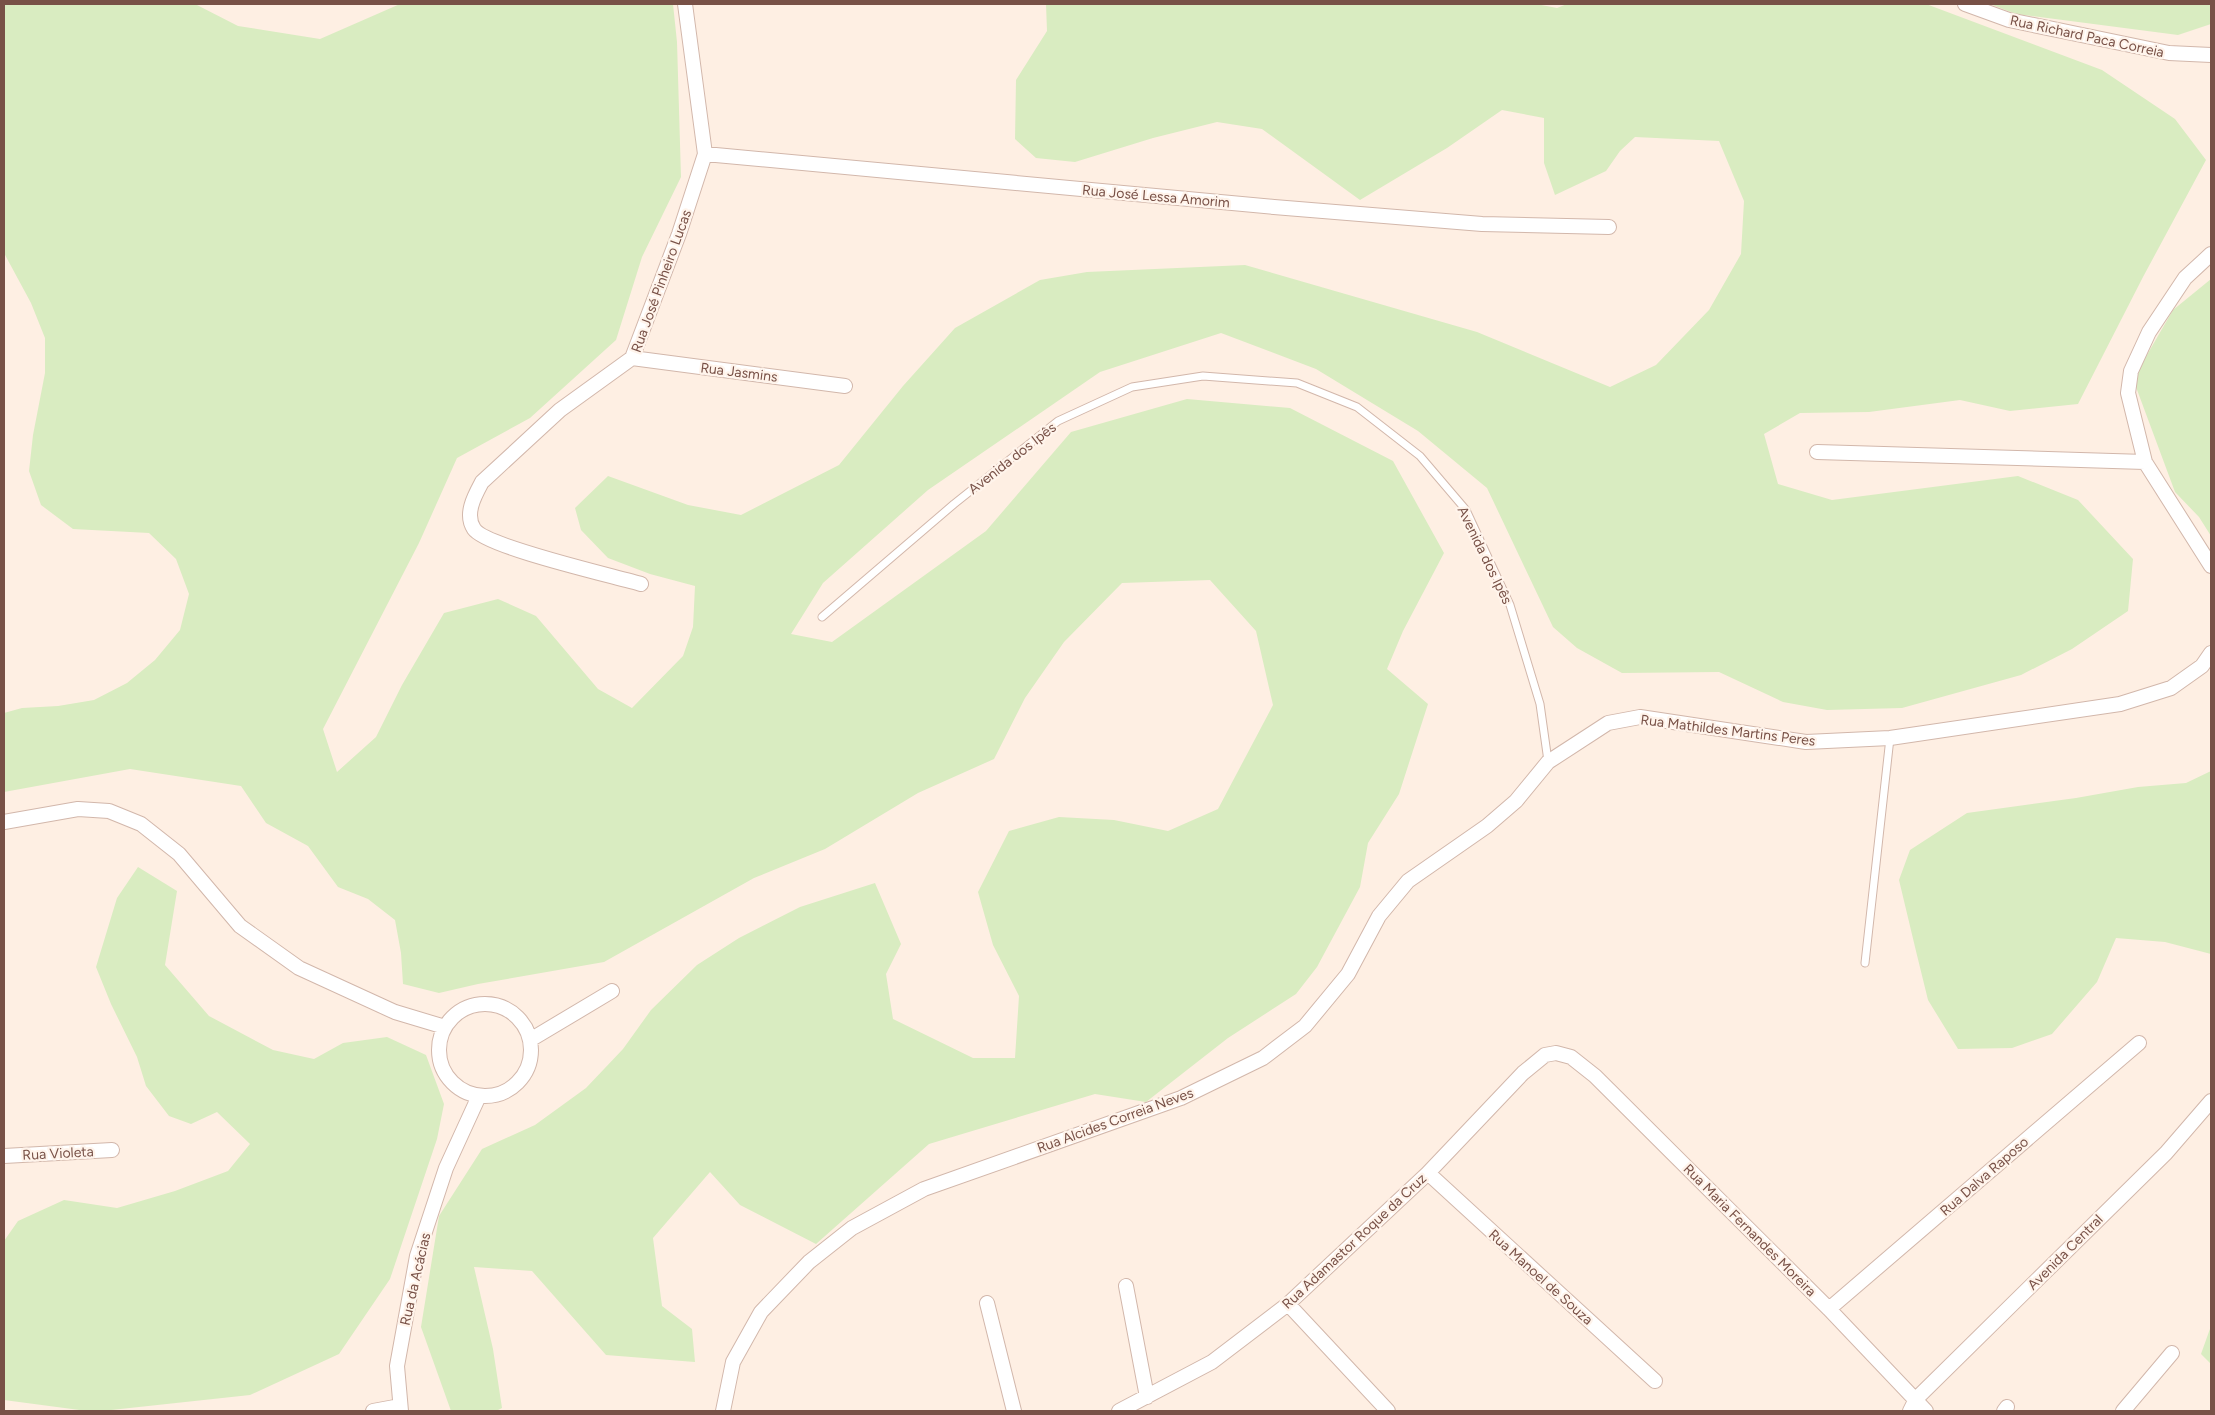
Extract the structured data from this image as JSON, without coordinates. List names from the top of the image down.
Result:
{
  "streets": {
    "street": [
      "Rua Richard Paca Correia",
      "Rua José Lessa Amorim",
      "Rua José Pinheiro Lucas",
      "Rua Jasmins",
      "Rua Mathildes Martins Peres",
      "Rua Alcides Correia Neves",
      "Rua Violeta",
      "Rua Dalva Raposo",
      "Rua Maria Fernandes Moreira",
      "Rua Adamastor Roque da Cruz",
      "Avenida Central",
      "Rua Manoel de Souza",
      "Rua da Acácias"
    ],
    "lane": ["Avenida dos Ipês"]
  },
  "crossings": [
    ["Rua José Lessa Amorim", "Rua José Pinheiro Lucas"],
    ["Rua José Pinheiro Lucas", "Rua Jasmins"],
    ["Avenida dos Ipês", "Rua Mathildes Martins Peres"],
    ["Avenida dos Ipês", "Rua Alcides Correia Neves"],
    ["Rua Mathildes Martins Peres", "Rua Alcides Correia Neves"],
    ["Rua Dalva Raposo", "Rua Maria Fernandes Moreira"],
    ["Rua Maria Fernandes Moreira", "Rua Adamastor Roque da Cruz"],
    ["Rua Maria Fernandes Moreira", "Avenida Central"],
    ["Rua Adamastor Roque da Cruz", "Rua Manoel de Souza"]
  ]
}
